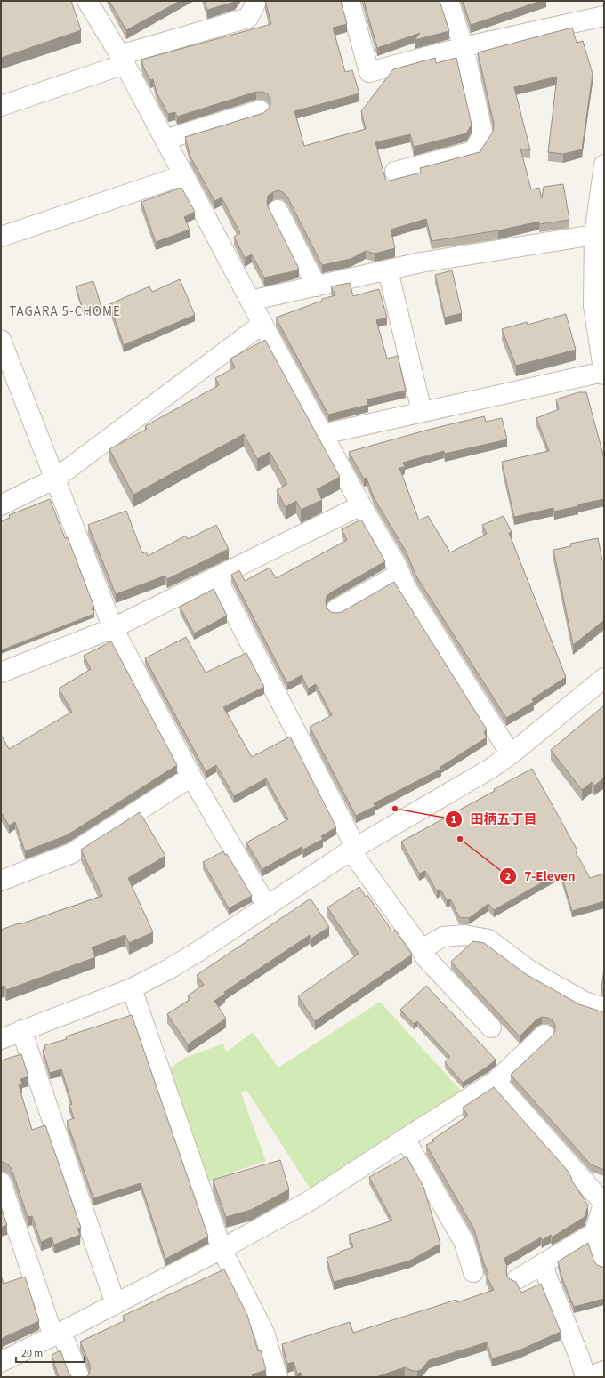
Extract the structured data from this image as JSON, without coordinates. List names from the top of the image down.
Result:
{
  "districts": ["TAGARA 5-CHOME"],
  "places": ["田柄五丁目", "7-Eleven"],
  "scale_bar": "20 m"
}
